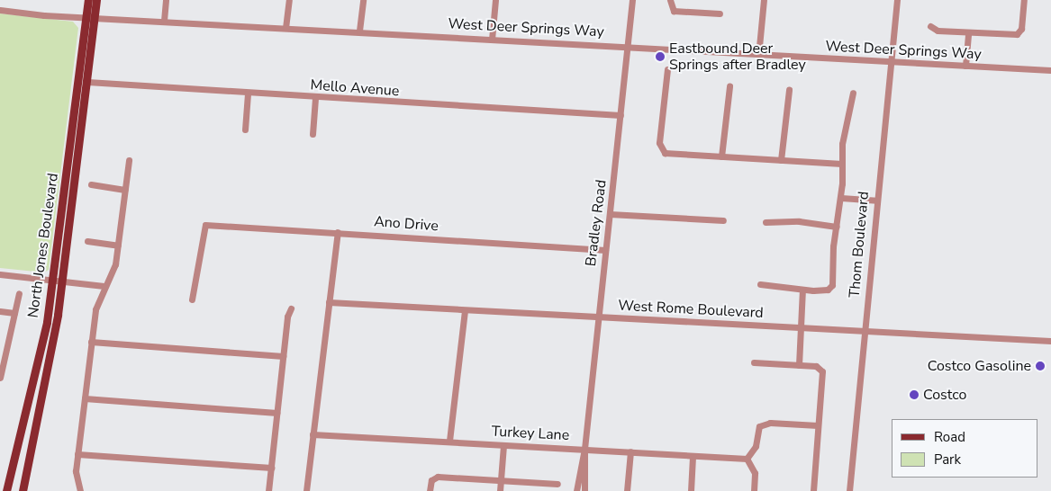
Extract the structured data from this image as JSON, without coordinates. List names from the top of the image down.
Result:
{
  "streets": {
    "main road": ["North Jones Boulevard"],
    "street": [
      "West Deer Springs Way",
      "Mello Avenue",
      "Bradley Road",
      "Ano Drive",
      "Thom Boulevard",
      "West Rome Boulevard",
      "Turkey Lane"
    ]
  },
  "crossings": [
    ["West Deer Springs Way", "Bradley Road"],
    ["West Deer Springs Way", "Thom Boulevard"],
    ["West Deer Springs Way", "North Jones Boulevard"],
    ["Mello Avenue", "Bradley Road"],
    ["Mello Avenue", "North Jones Boulevard"],
    ["Bradley Road", "Ano Drive"],
    ["Bradley Road", "West Rome Boulevard"],
    ["Bradley Road", "Turkey Lane"],
    ["Thom Boulevard", "West Rome Boulevard"]
  ],
  "places": ["Eastbound Deer Springs after Bradley", "Costco Gasoline", "Costco"],
  "legend": ["Road", "Park"]
}
